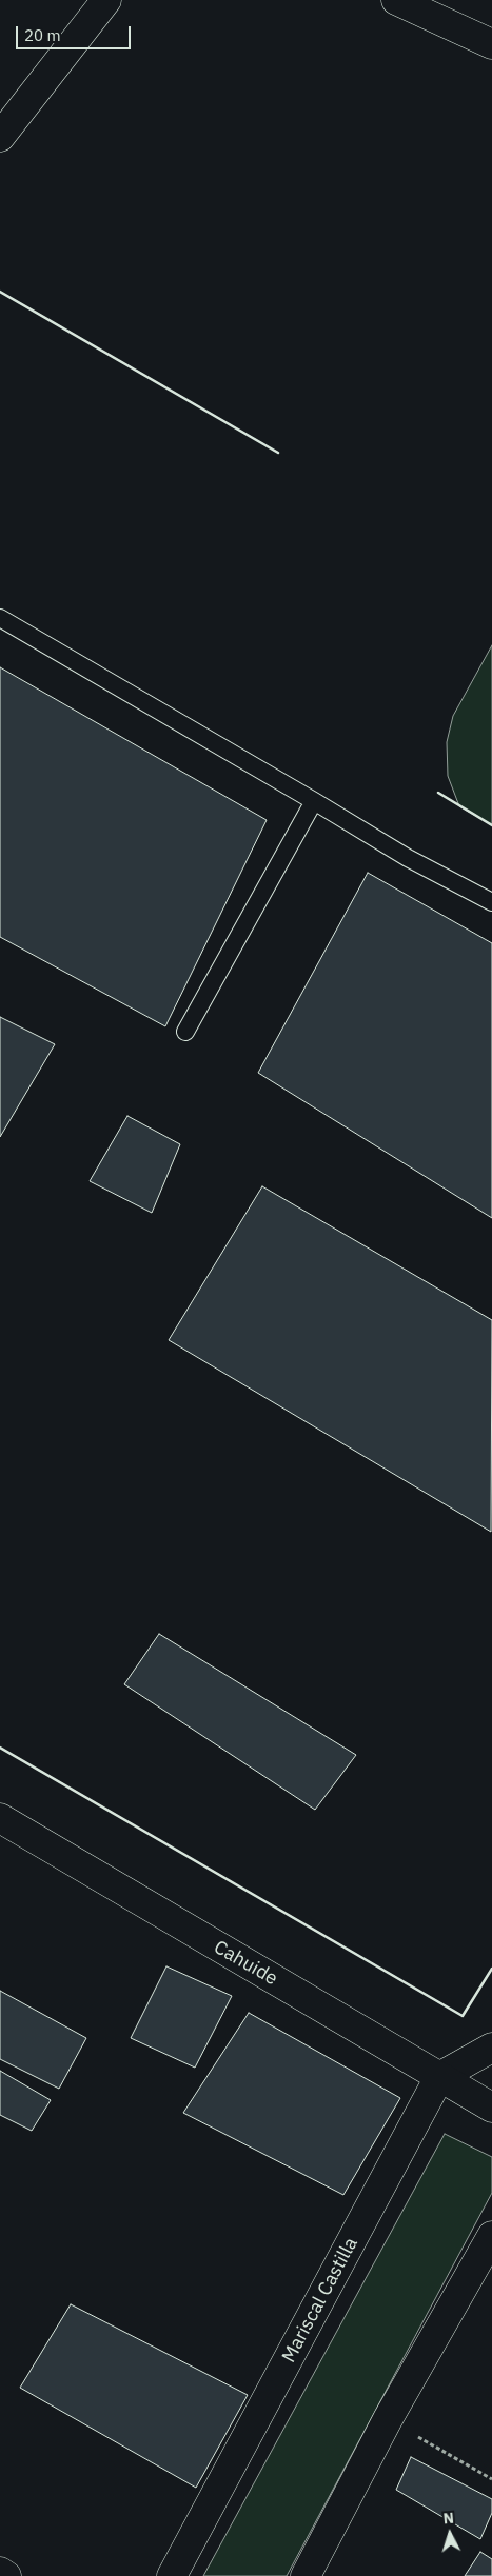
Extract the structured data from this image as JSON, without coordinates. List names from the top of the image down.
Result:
{
  "streets": {
    "main road": ["Cahuide", "Mariscal Castilla"]
  },
  "crossings": [
    ["Cahuide", "Mariscal Castilla"]
  ],
  "scale_bar": "20 m",
  "north": "top"
}
